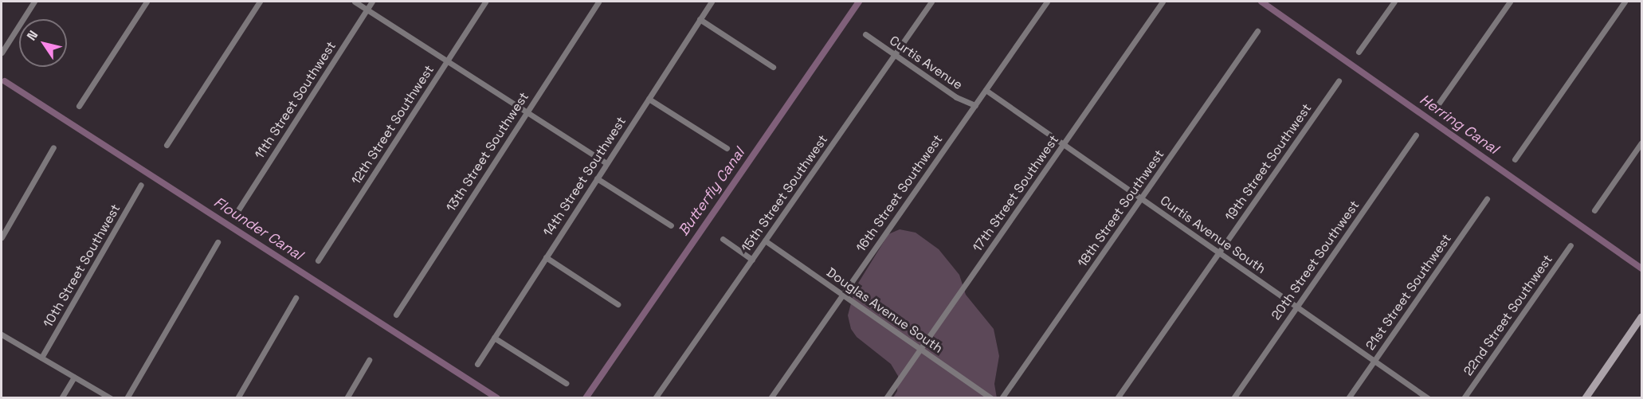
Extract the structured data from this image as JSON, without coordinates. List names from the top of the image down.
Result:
{
  "streets": {
    "street": [
      "Curtis Avenue",
      "11th Street Southwest",
      "12th Street Southwest",
      "13th Street Southwest",
      "19th Street Southwest",
      "14th Street Southwest",
      "15th Street Southwest",
      "16th Street Southwest",
      "17th Street Southwest",
      "18th Street Southwest",
      "Curtis Avenue South",
      "20th Street Southwest",
      "10th Street Southwest",
      "21st Street Southwest",
      "Douglas Avenue South",
      "22nd Street Southwest"
    ]
  },
  "crossings": [
    ["Curtis Avenue", "15th Street Southwest"],
    ["Curtis Avenue", "16th Street Southwest"],
    ["19th Street Southwest", "Curtis Avenue South"],
    ["15th Street Southwest", "Douglas Avenue South"],
    ["16th Street Southwest", "Curtis Avenue South"],
    ["16th Street Southwest", "Douglas Avenue South"],
    ["17th Street Southwest", "Curtis Avenue South"],
    ["17th Street Southwest", "Douglas Avenue South"],
    ["18th Street Southwest", "Curtis Avenue South"],
    ["Curtis Avenue South", "20th Street Southwest"],
    ["Curtis Avenue South", "21st Street Southwest"]
  ],
  "water": ["Herring Canal", "Butterfly Canal", "Flounder Canal"],
  "north": "top left"
}
